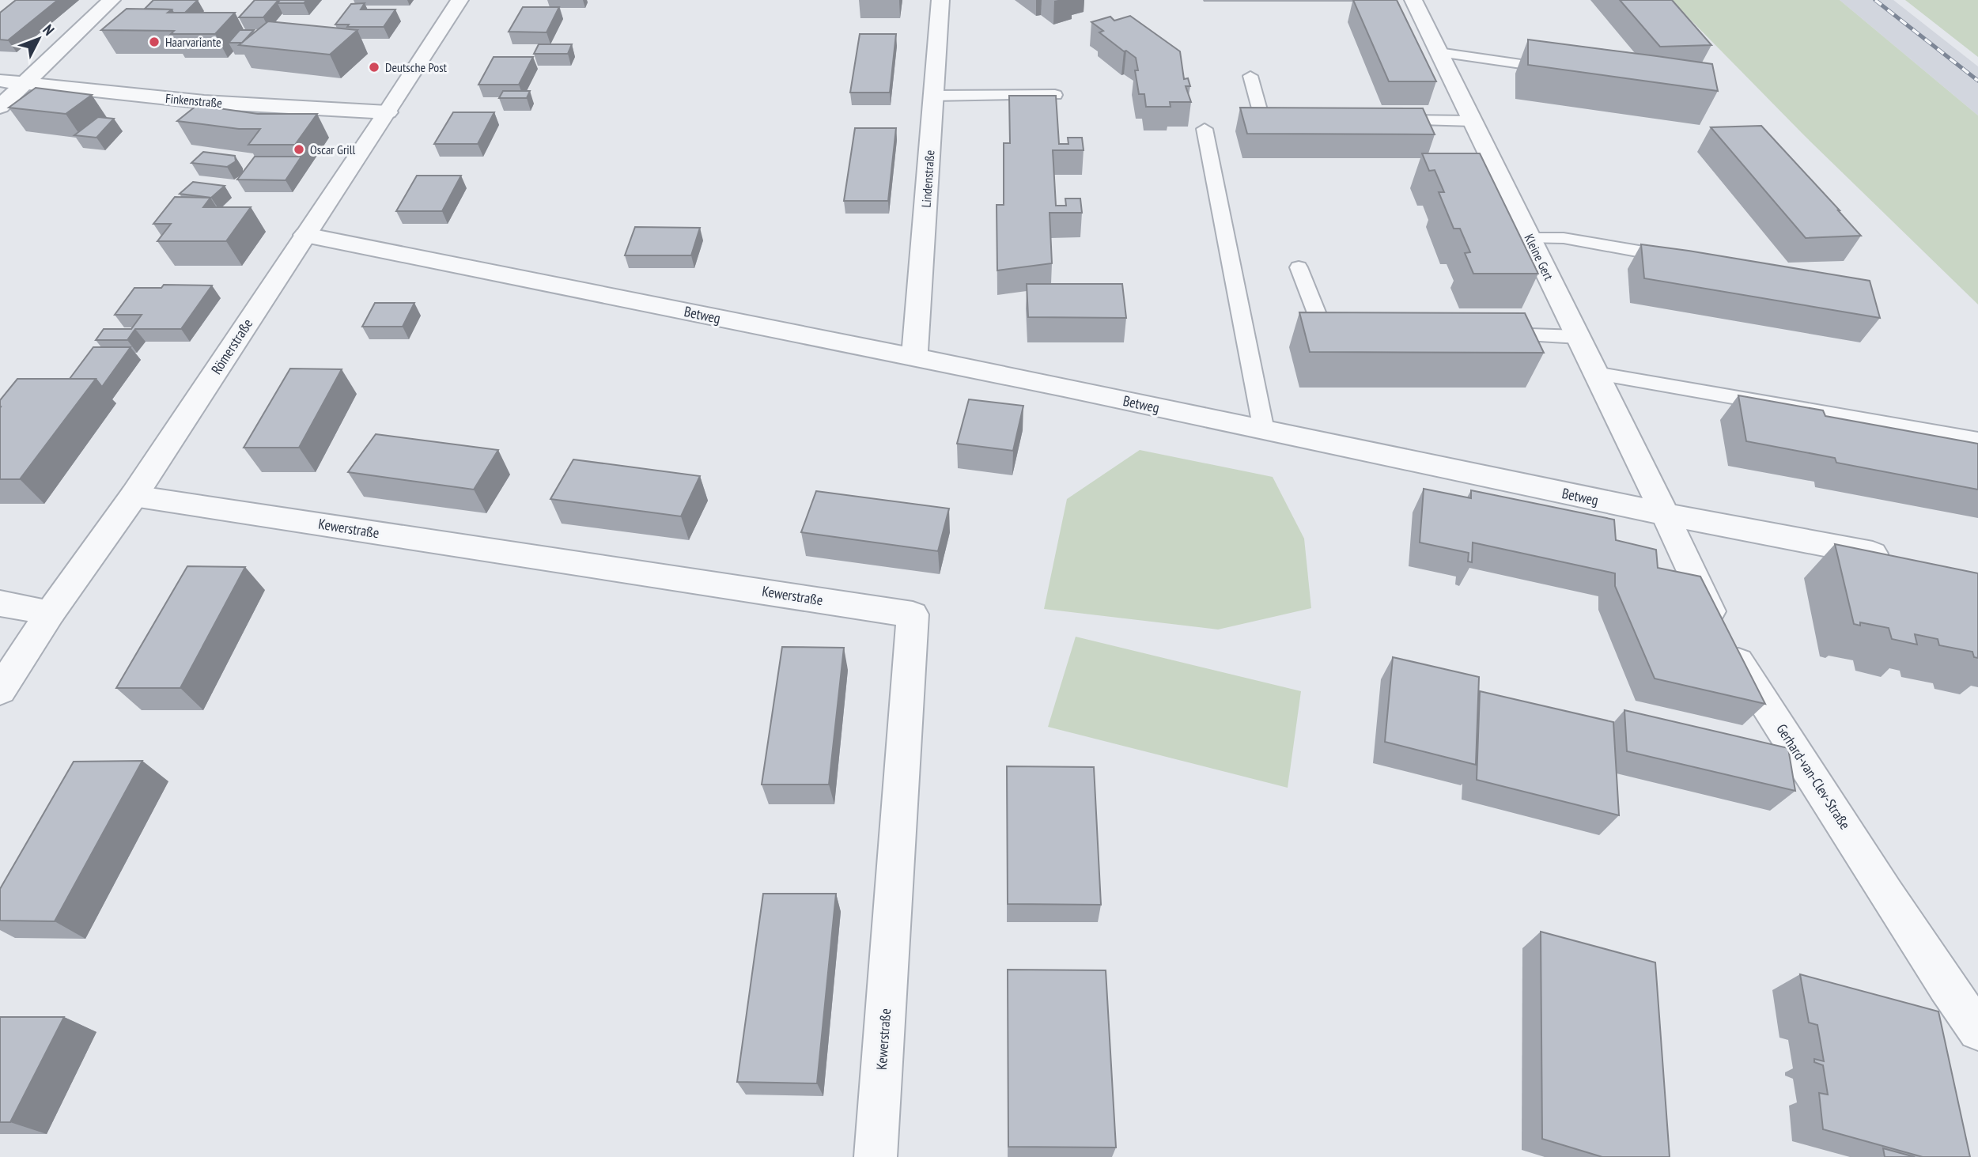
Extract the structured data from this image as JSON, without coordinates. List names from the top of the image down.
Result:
{
  "streets": {
    "street": [
      "Finkenstraße",
      "Lindenstraße",
      "Kleine Gert",
      "Betweg",
      "Römerstraße",
      "Kewerstraße",
      "Gerhard-van-Clev-Straße"
    ]
  },
  "crossings": [
    ["Finkenstraße", "Römerstraße"],
    ["Lindenstraße", "Betweg"],
    ["Kleine Gert", "Betweg"],
    ["Kleine Gert", "Gerhard-van-Clev-Straße"],
    ["Betweg", "Römerstraße"],
    ["Betweg", "Gerhard-van-Clev-Straße"],
    ["Römerstraße", "Kewerstraße"]
  ],
  "places": ["Haarvariante", "Deutsche Post", "Oscar Grill"],
  "north": "top right"
}
